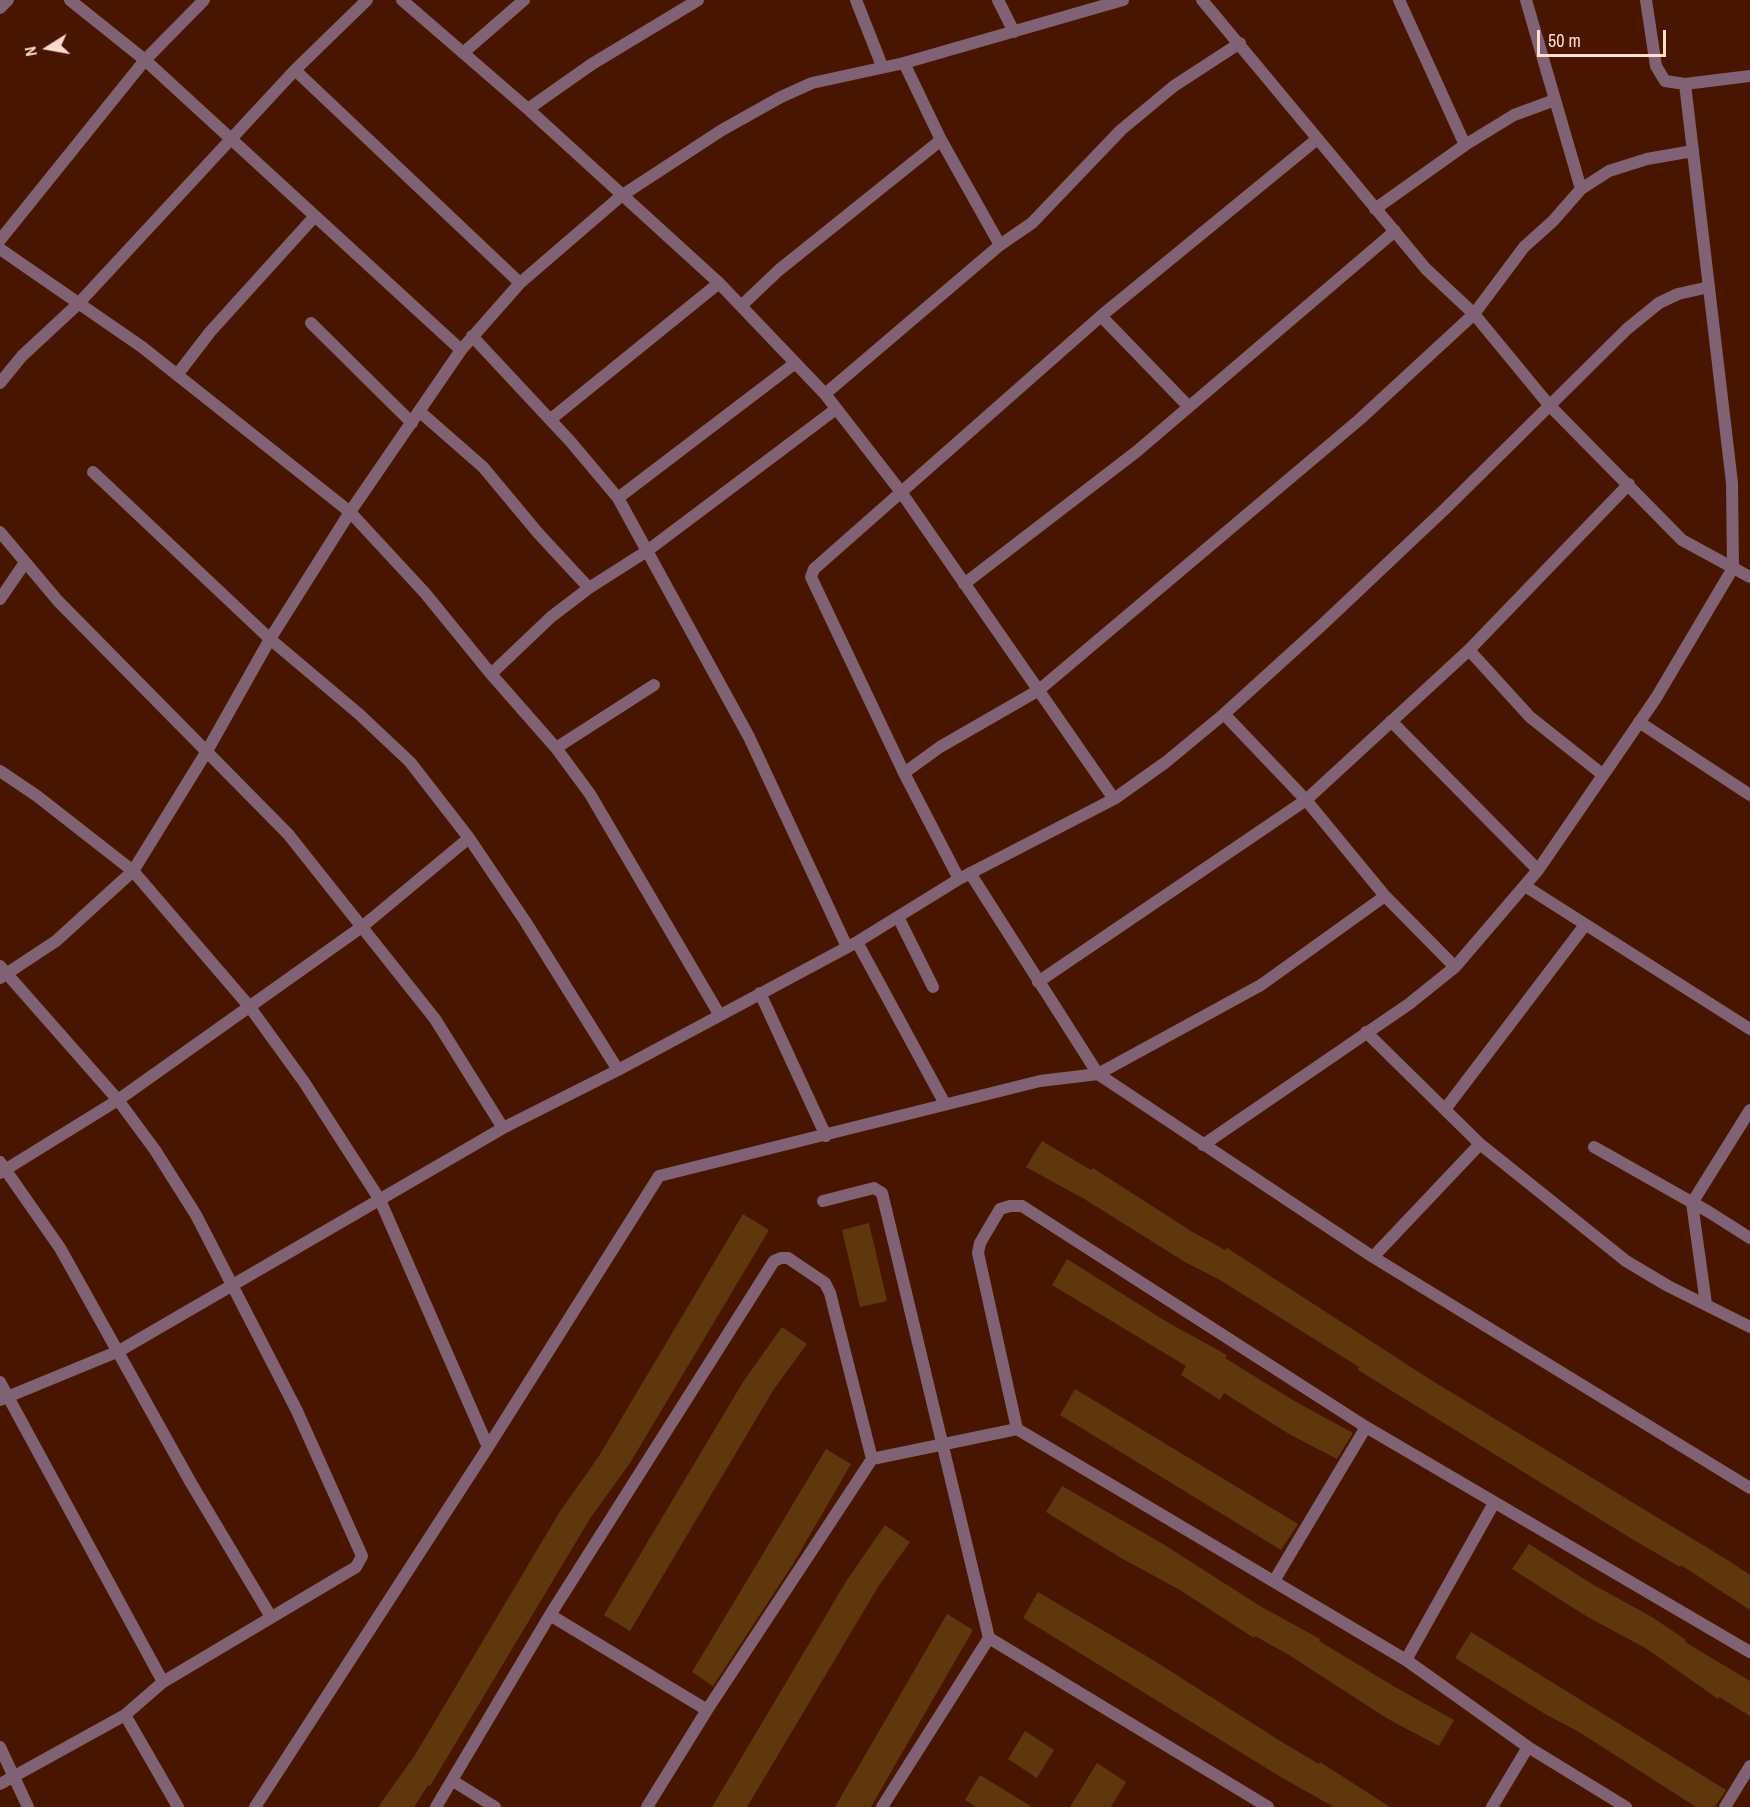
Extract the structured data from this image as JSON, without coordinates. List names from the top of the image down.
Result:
{
  "scale_bar": "50 m",
  "north": "left"
}
